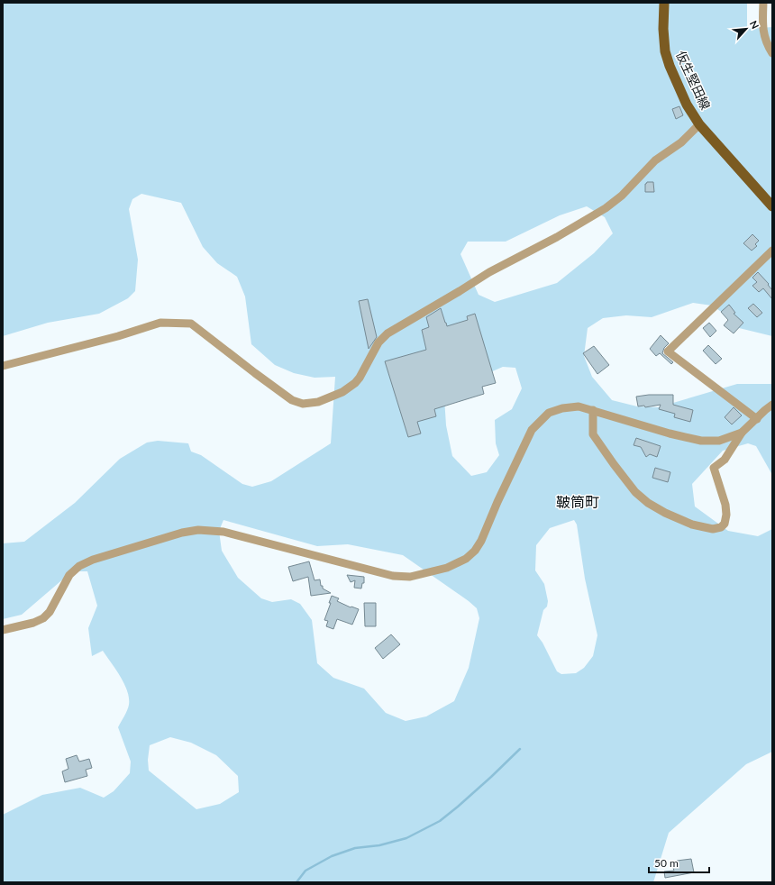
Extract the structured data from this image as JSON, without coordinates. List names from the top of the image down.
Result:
{
  "streets": {
    "main road": ["仮生堅田線"]
  },
  "districts": ["鞁筒町"],
  "scale_bar": "50 m",
  "north": "top right"
}
